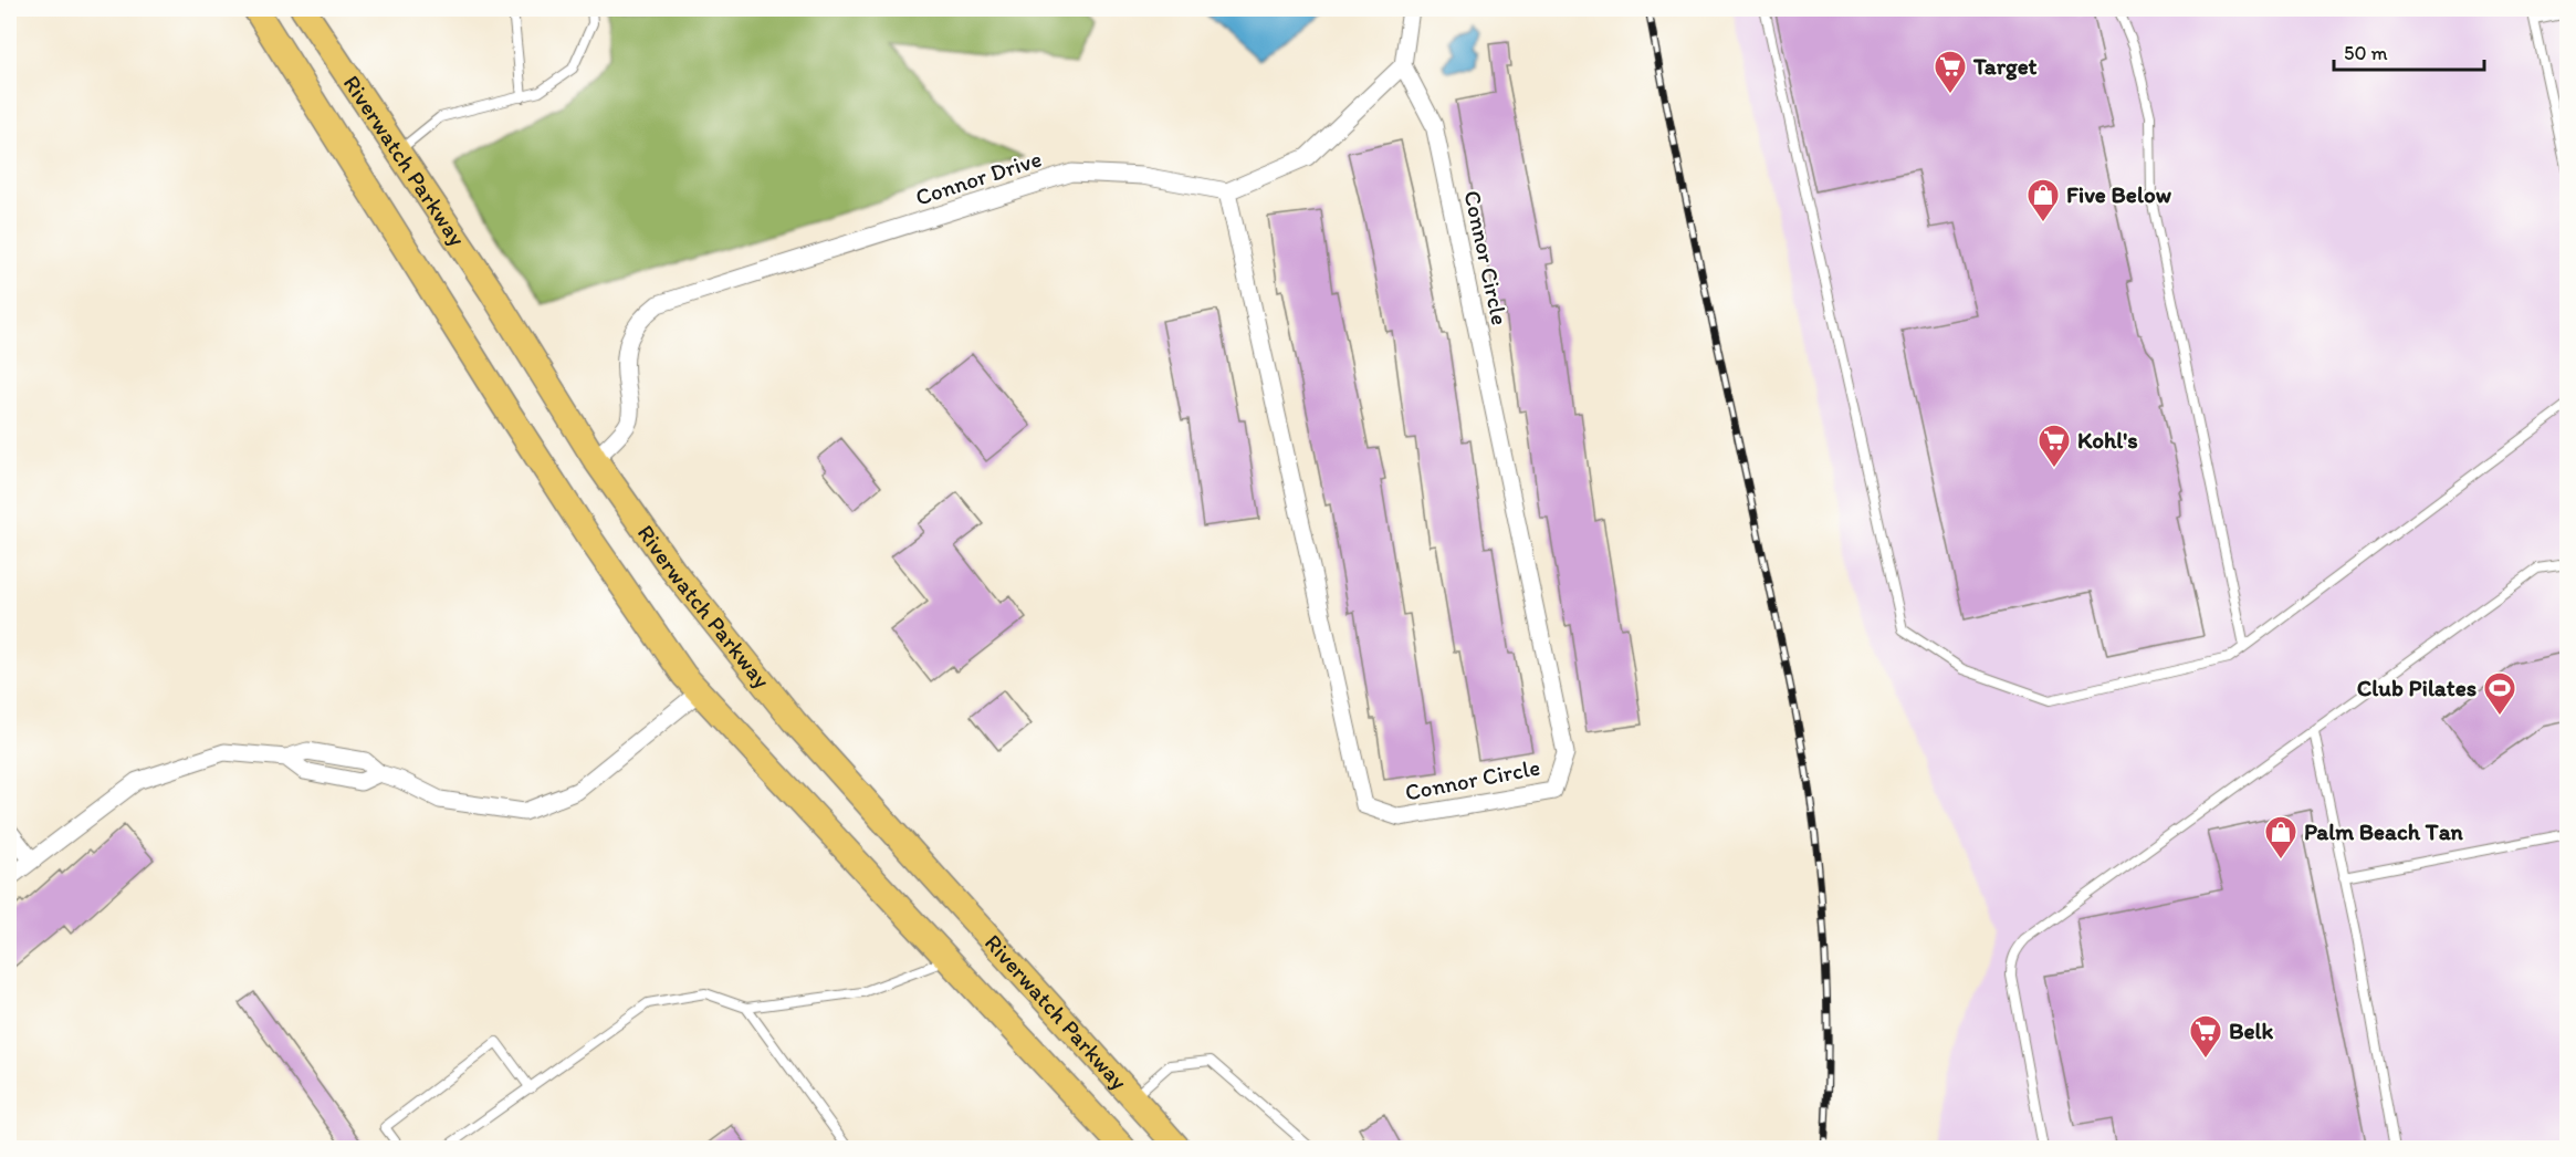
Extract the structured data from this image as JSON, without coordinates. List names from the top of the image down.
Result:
{
  "streets": {
    "main road": ["Riverwatch Parkway"],
    "street": ["Connor Drive", "Connor Circle"]
  },
  "crossings": [
    ["Riverwatch Parkway", "Connor Drive"],
    ["Connor Drive", "Connor Circle"]
  ],
  "places": {
    "supermarket": ["Target", "Kohl's", "Belk"],
    "shop": ["Five Below", "Palm Beach Tan"],
    "sports": ["Club Pilates"]
  },
  "scale_bar": "50 m"
}
